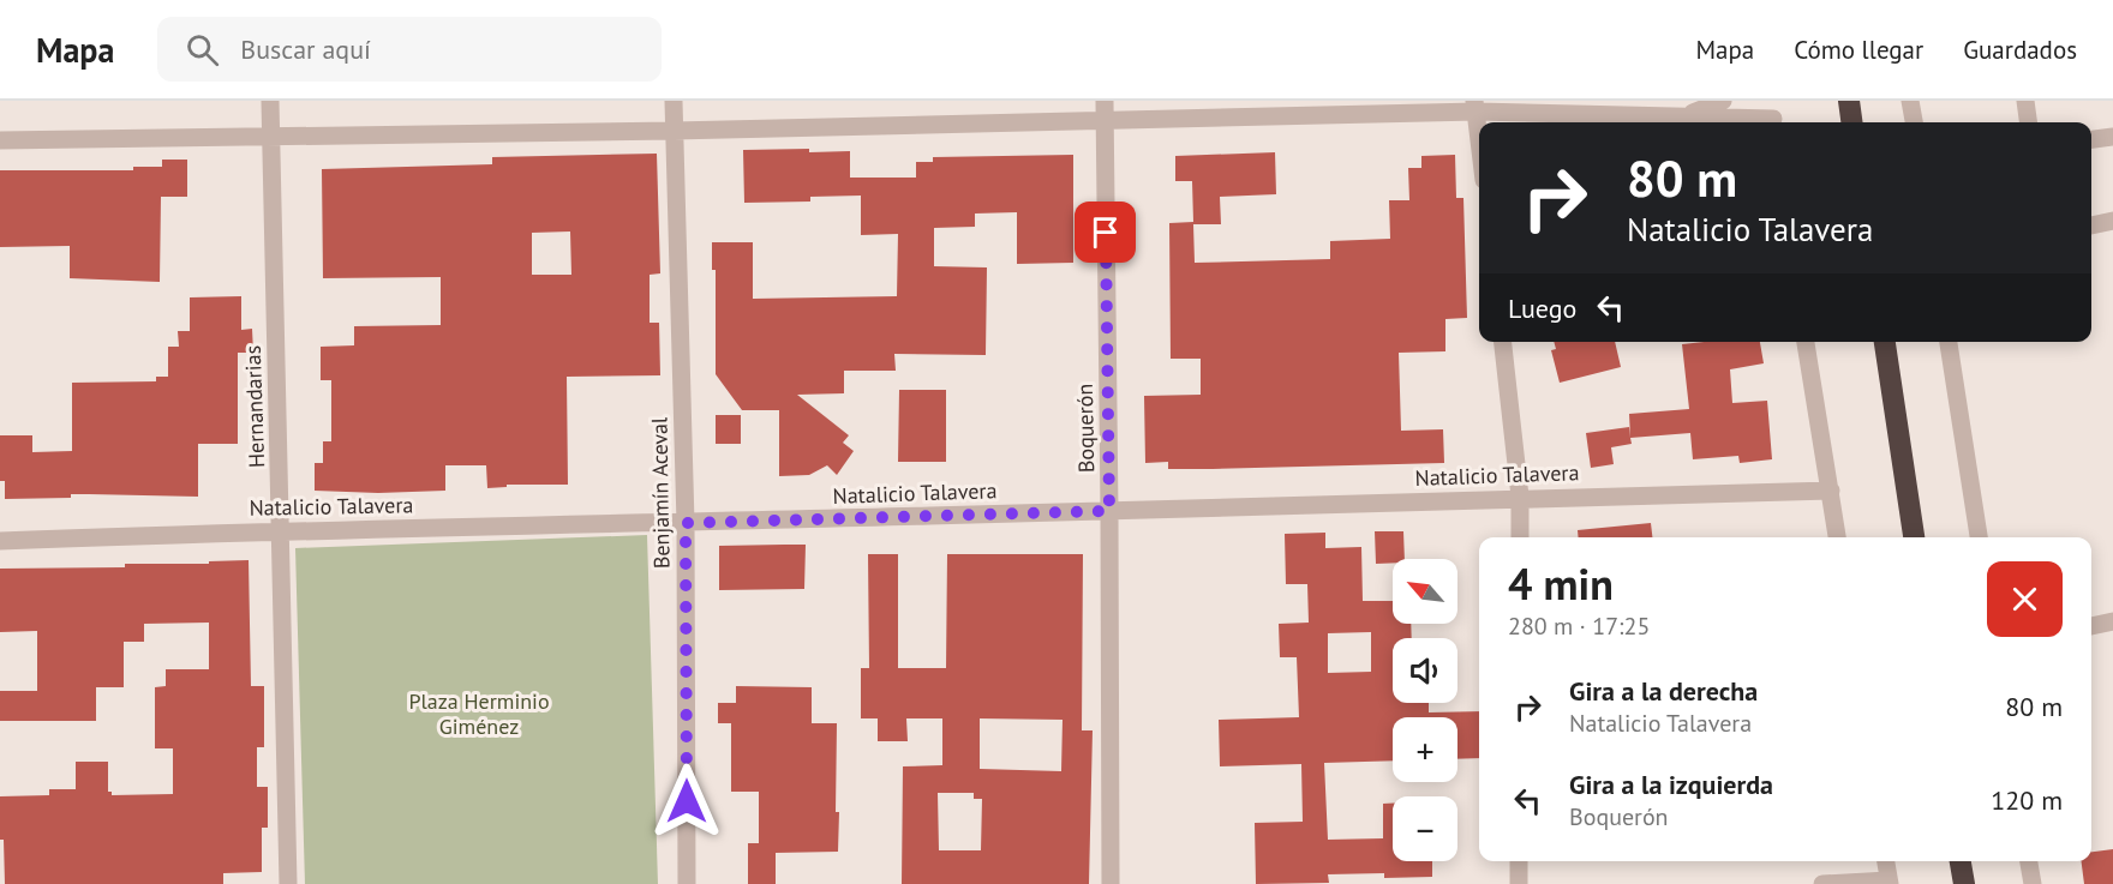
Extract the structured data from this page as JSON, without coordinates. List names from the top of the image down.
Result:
{
  "streets": {
    "street": [
      "Hernandarias",
      "Boquerón",
      "Natalicio Talavera",
      "Benjamín Aceval"
    ]
  },
  "crossings": [
    ["Hernandarias", "Natalicio Talavera"],
    ["Boquerón", "Natalicio Talavera"],
    ["Natalicio Talavera", "Benjamín Aceval"]
  ],
  "parks": ["Plaza Herminio Giménez"],
  "north": "top left",
  "page": {
    "header": "Mapa",
    "search": "Buscar aquí",
    "nav": ["Mapa", "Cómo llegar", "Guardados"],
    "turn": ["80 m", "Natalicio Talavera"],
    "then": "Luego",
    "heading": ["4 min", "280 m · 17:25"],
    "map_buttons": ["+", "−"],
    "list": [
      {
        "name": "Gira a la derecha",
        "note": "Natalicio Talavera",
        "value": "80 m"
      },
      {
        "name": "Gira a la izquierda",
        "note": "Boquerón",
        "value": "120 m"
      }
    ]
  }
}
